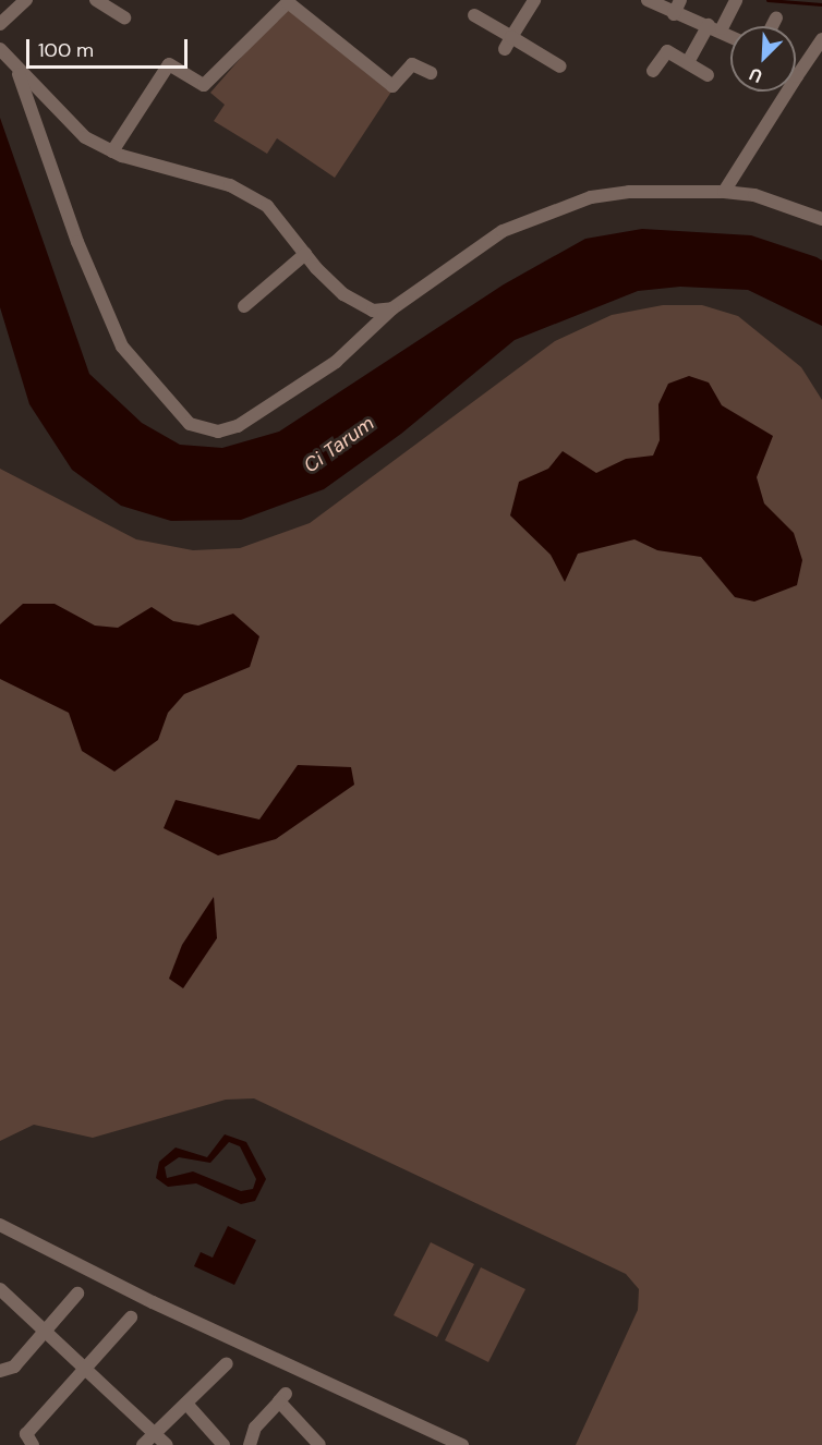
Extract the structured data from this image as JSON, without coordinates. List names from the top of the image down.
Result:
{
  "water": ["Ci Tarum"],
  "scale_bar": "100 m",
  "north": "bottom left"
}
